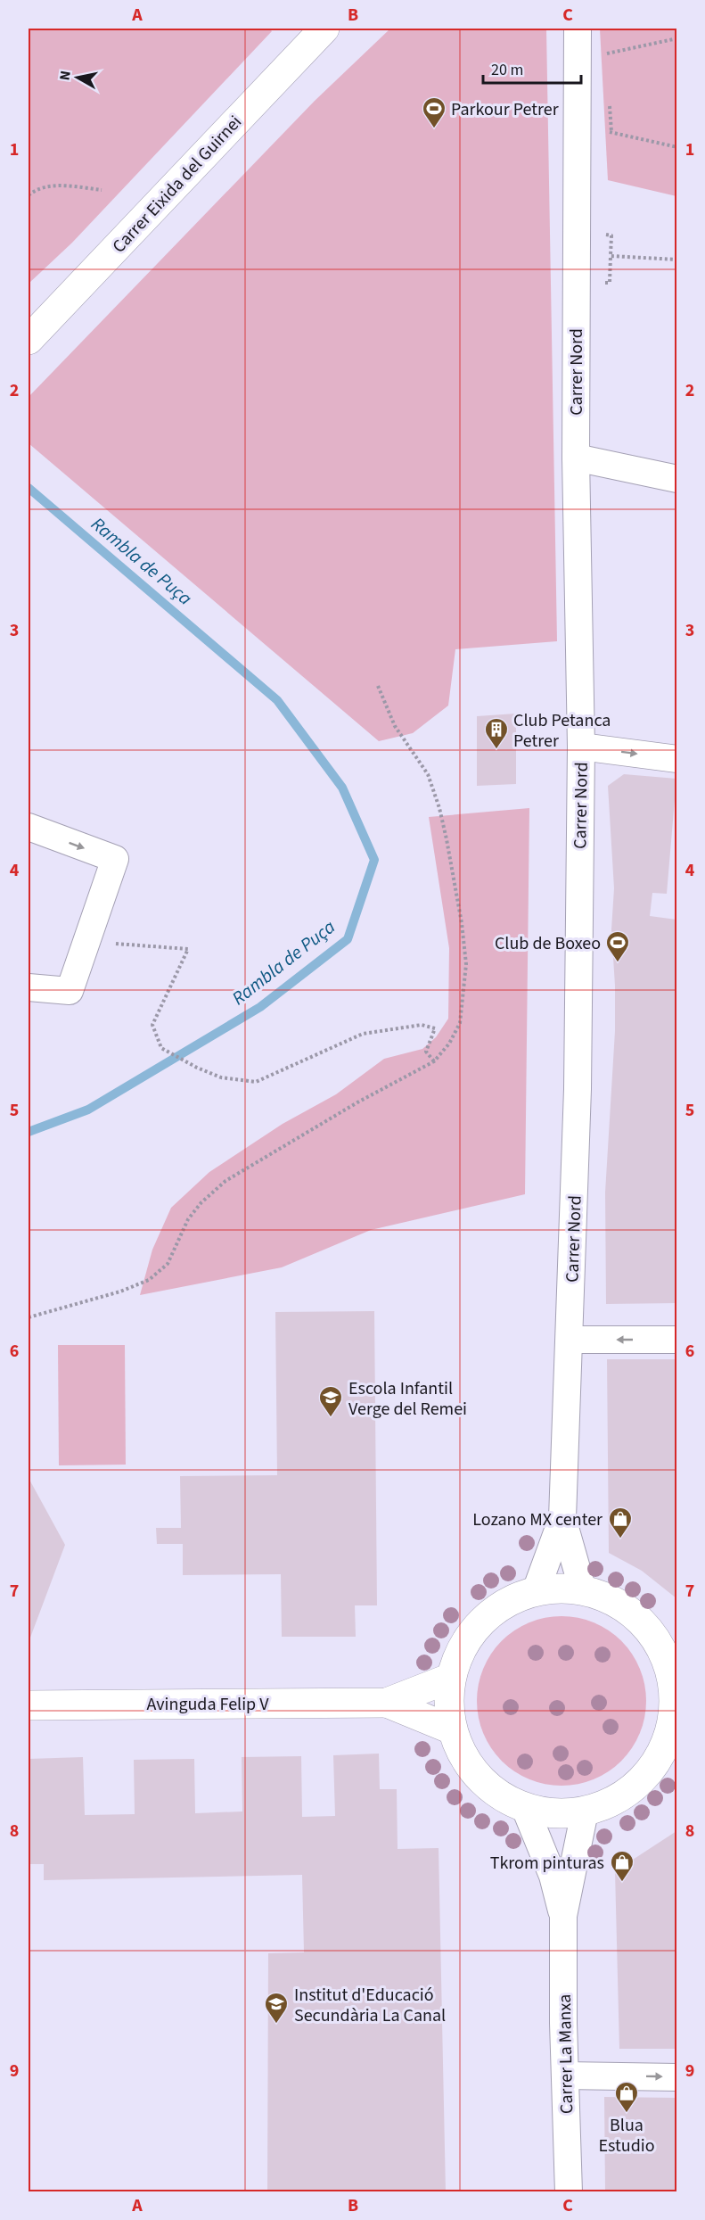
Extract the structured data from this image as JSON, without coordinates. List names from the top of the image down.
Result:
{
  "streets": {
    "street": [
      "Carrer Eixida del Guirnei",
      "Carrer Nord",
      "Avinguda Felip V",
      "Carrer La Manxa"
    ]
  },
  "water": ["Rambla de Puça"],
  "places": {
    "sports": ["Parkour Petrer", "Club de Boxeo"],
    "building": ["Club Petanca Petrer"],
    "school or university": ["Escola Infantil Verge del Remei", "Institut d'Educació Secundària La Canal"],
    "shop": ["Lozano MX center", "Tkrom pinturas", "Blua Estudio"]
  },
  "scale_bar": "20 m",
  "north": "left",
  "grid": {
    "columns": ["A", "B", "C"],
    "rows": [
      "1",
      "2",
      "3",
      "4",
      "5",
      "6",
      "7",
      "8",
      "9"
    ]
  }
}
